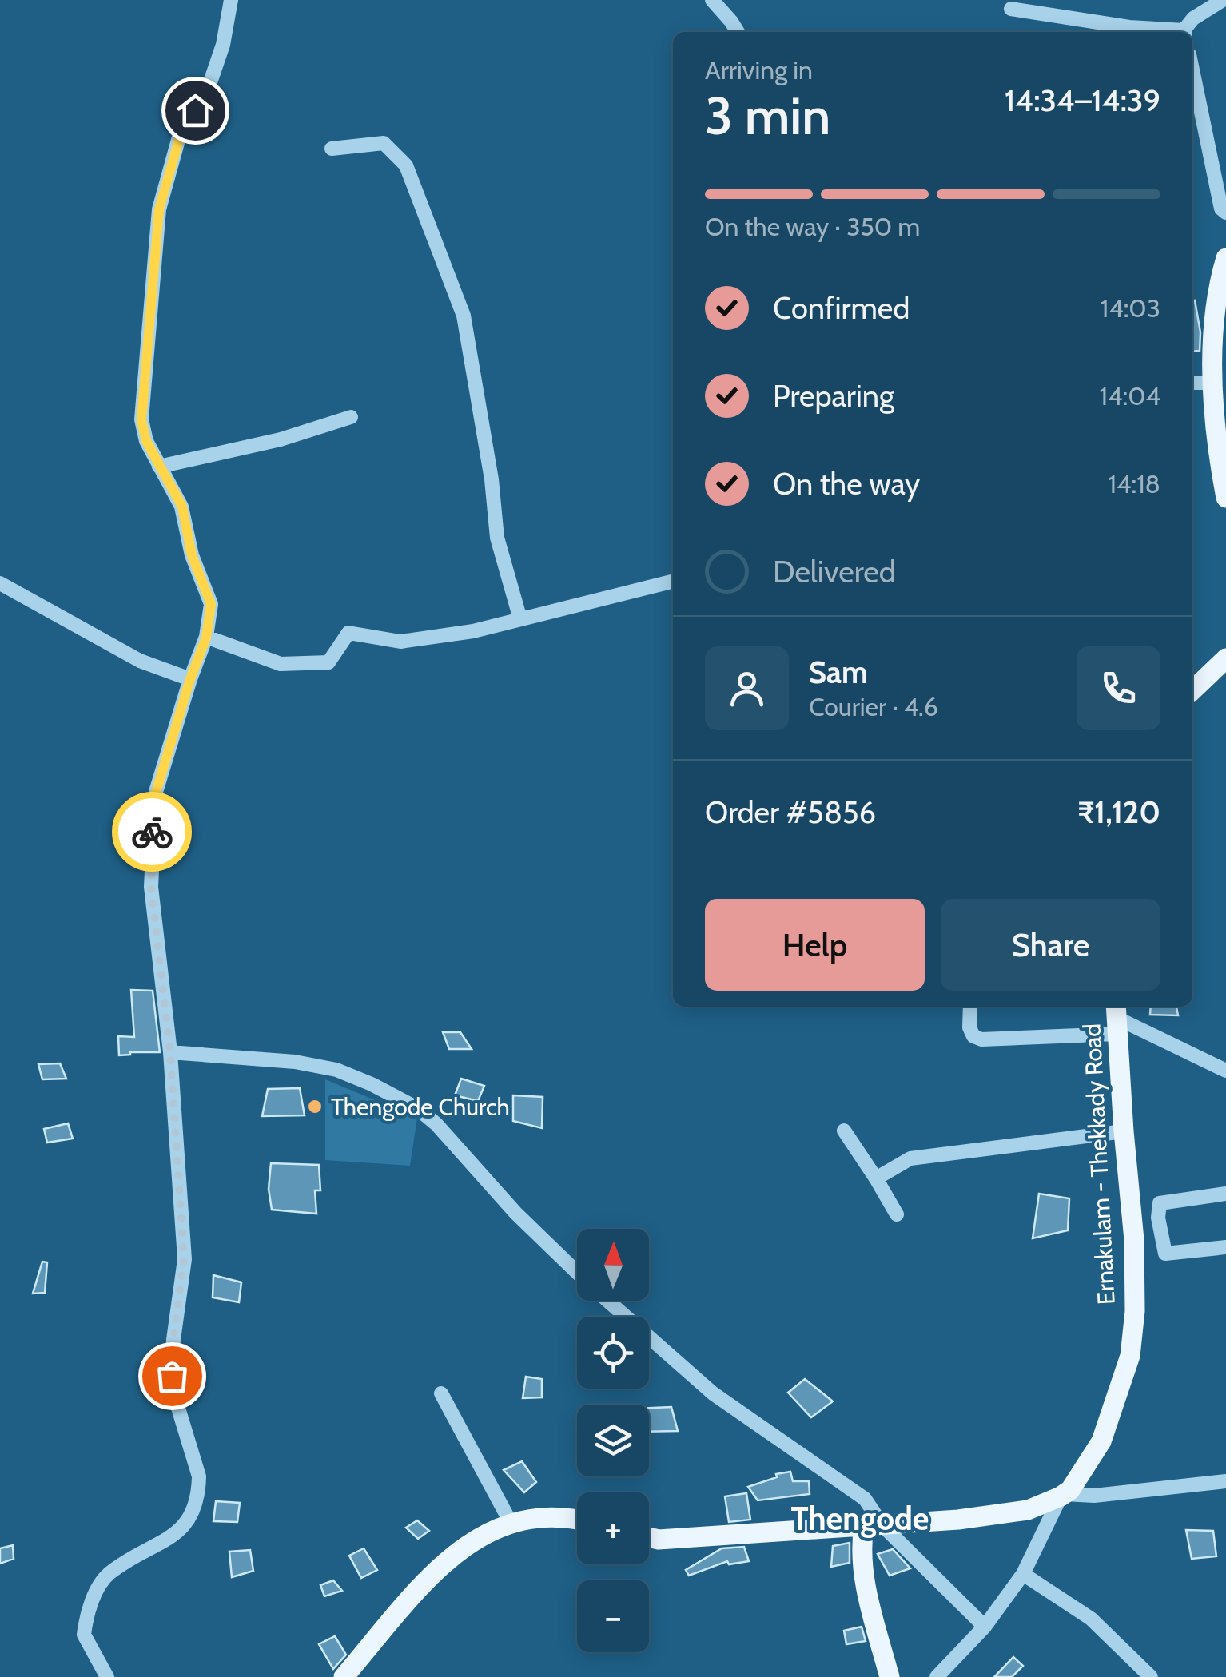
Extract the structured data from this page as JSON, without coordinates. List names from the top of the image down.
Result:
{
  "streets": {
    "main road": ["Ernakulam - Thekkady Road"]
  },
  "districts": ["Thengode"],
  "places": ["Thengode Church"],
  "north": "top",
  "page": {
    "heading": ["3 min", "Arriving in", "14:34–14:39"],
    "panel": [
      "Sam",
      "Courier · 4.6",
      "Order #5856",
      "₹1,120"
    ],
    "bar": "On the way · 350 m",
    "list": [
      ["Confirmed", "14:03"],
      ["Preparing", "14:04"],
      ["On the way", "14:18"],
      "Delivered"
    ],
    "buttons": ["Help", "Share"],
    "map_buttons": ["+", "−"]
  }
}
